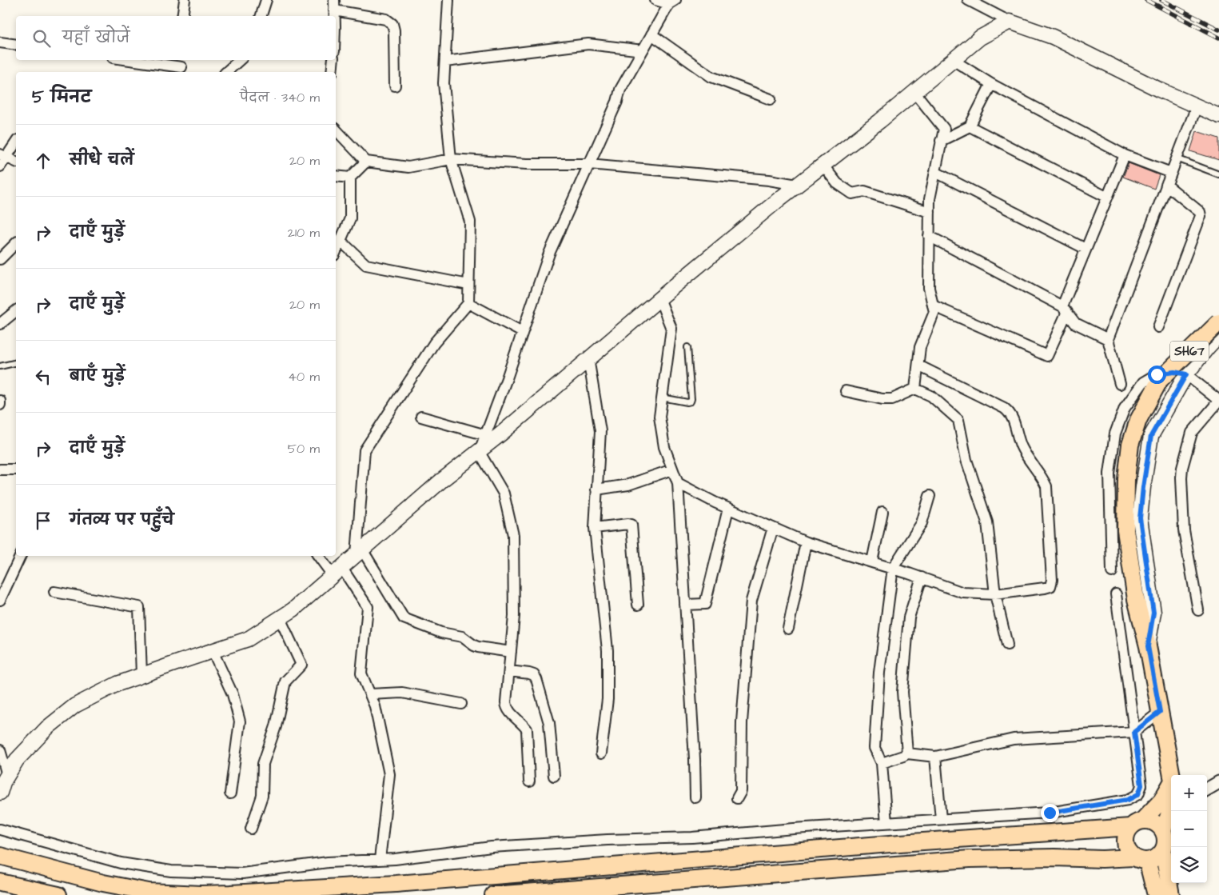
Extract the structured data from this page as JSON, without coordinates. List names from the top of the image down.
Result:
{
  "streets": {
    "main road": ["SH67"]
  },
  "page": {
    "search": "यहाँ खोजें",
    "heading": ["5 मिनट", "पैदल · 340 m"],
    "list": [
      ["सीधे चलें", "20 m"],
      ["दाएँ मुड़ें", "210 m"],
      ["दाएँ मुड़ें", "20 m"],
      ["बाएँ मुड़ें", "40 m"],
      ["दाएँ मुड़ें", "50 m"],
      "गंतव्य पर पहुँचे"
    ],
    "map_buttons": ["+", "−"]
  }
}
